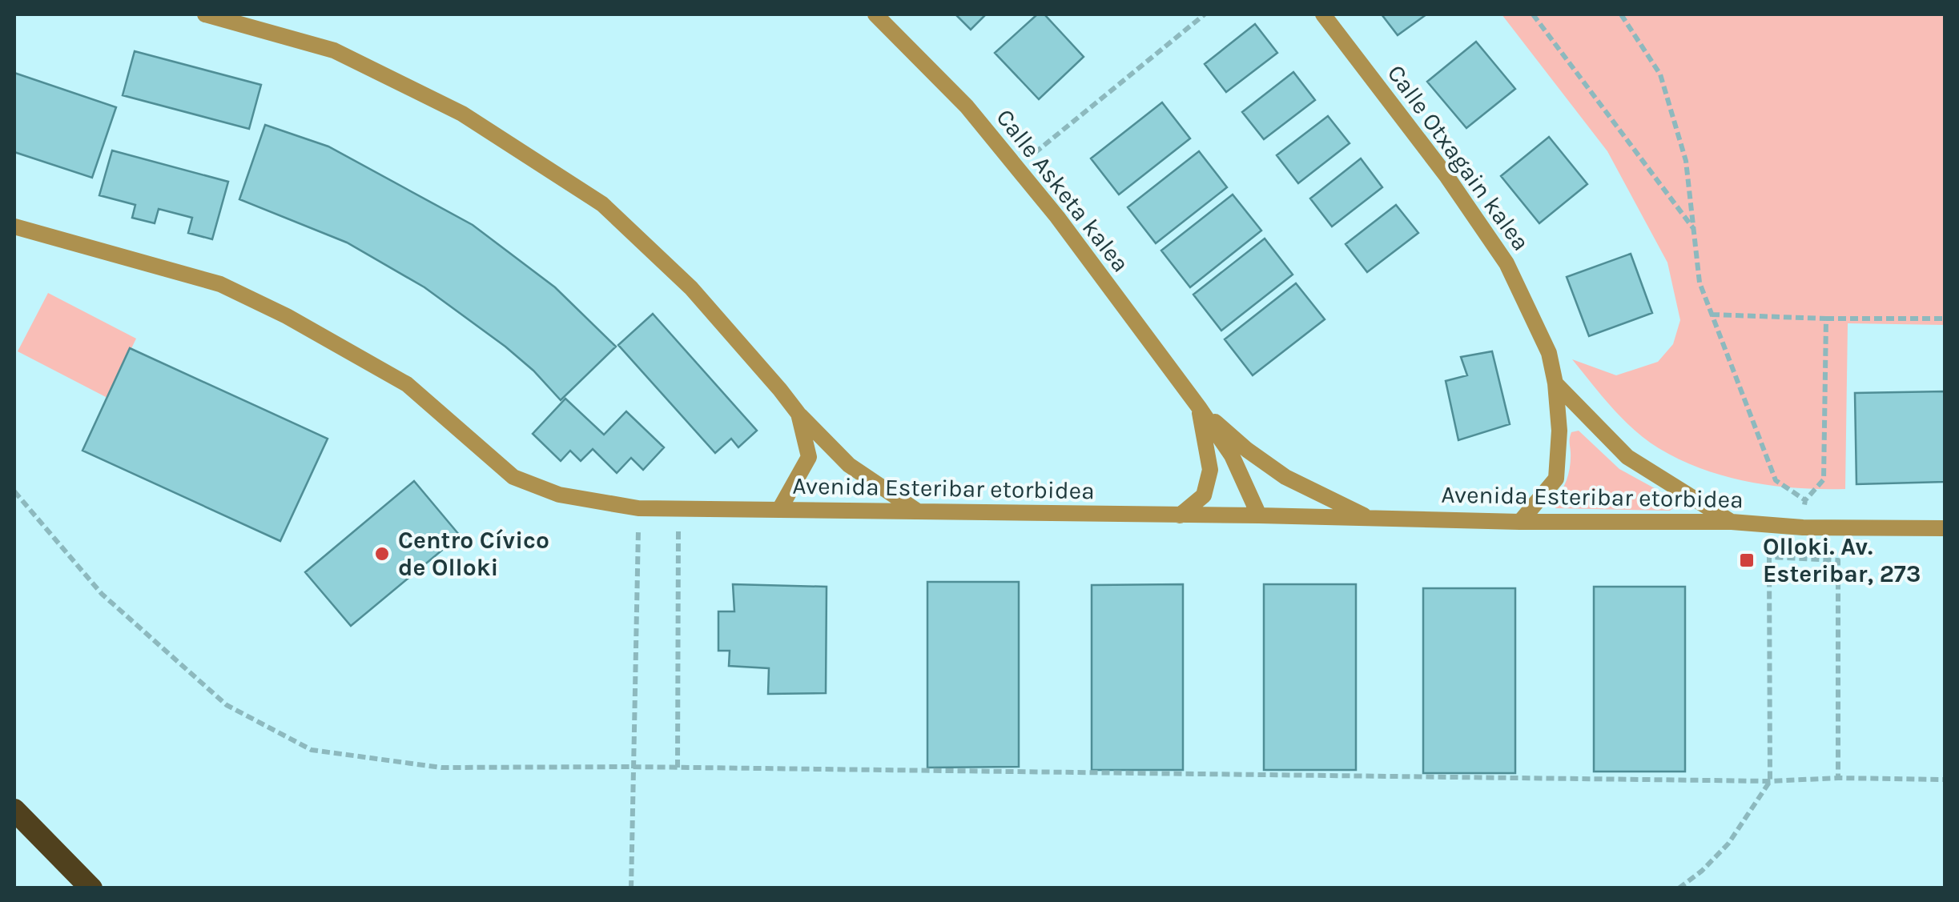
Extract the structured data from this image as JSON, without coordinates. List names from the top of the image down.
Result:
{
  "streets": {
    "street": ["Calle Otxagain kalea", "Calle Asketa kalea", "Avenida Esteribar etorbidea"]
  },
  "crossings": [
    ["Calle Otxagain kalea", "Avenida Esteribar etorbidea"],
    ["Calle Asketa kalea", "Avenida Esteribar etorbidea"]
  ],
  "places": {
    "other": ["Centro Cívico de Olloki"],
    "transit": ["Olloki. Av. Esteribar, 273"]
  }
}
